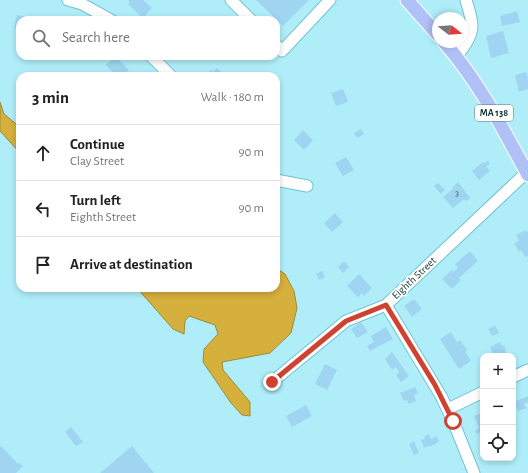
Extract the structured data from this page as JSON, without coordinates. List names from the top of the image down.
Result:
{
  "streets": {
    "main road": ["MA 138"],
    "street": ["Eighth Street"]
  },
  "crossings": [
    ["MA 138", "Eighth Street"]
  ],
  "house_numbers": ["3"],
  "north": "right",
  "page": {
    "search": "Search here",
    "heading": ["3 min", "Walk · 180 m"],
    "list": [
      ["Continue", "Clay Street", "90 m"],
      ["Turn left", "Eighth Street", "90 m"],
      "Arrive at destination"
    ],
    "map_buttons": ["+", "−"]
  }
}
